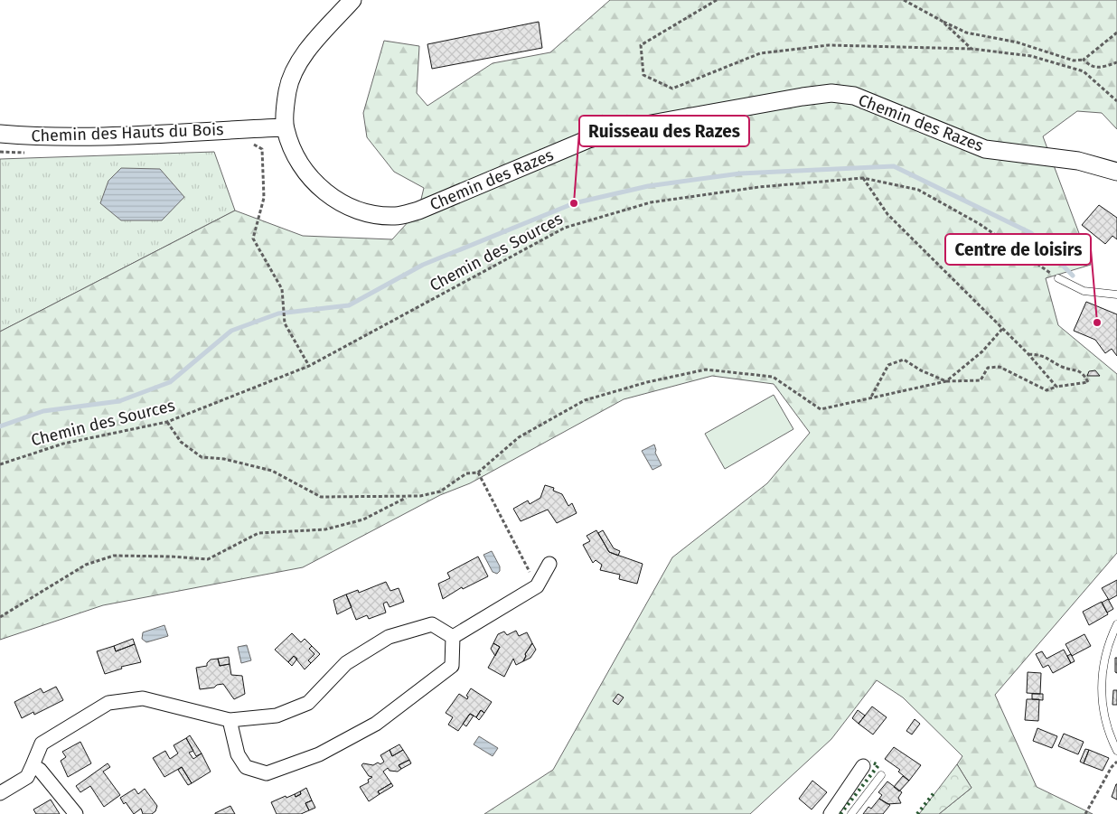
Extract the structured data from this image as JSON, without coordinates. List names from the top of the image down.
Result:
{
  "streets": {
    "street": ["Chemin des Razes", "Chemin des Hauts du Bois"],
    "path": ["Chemin des Sources"]
  },
  "crossings": [
    ["Chemin des Razes", "Chemin des Hauts du Bois"]
  ],
  "places": ["Ruisseau des Razes", "Centre de loisirs"]
}
